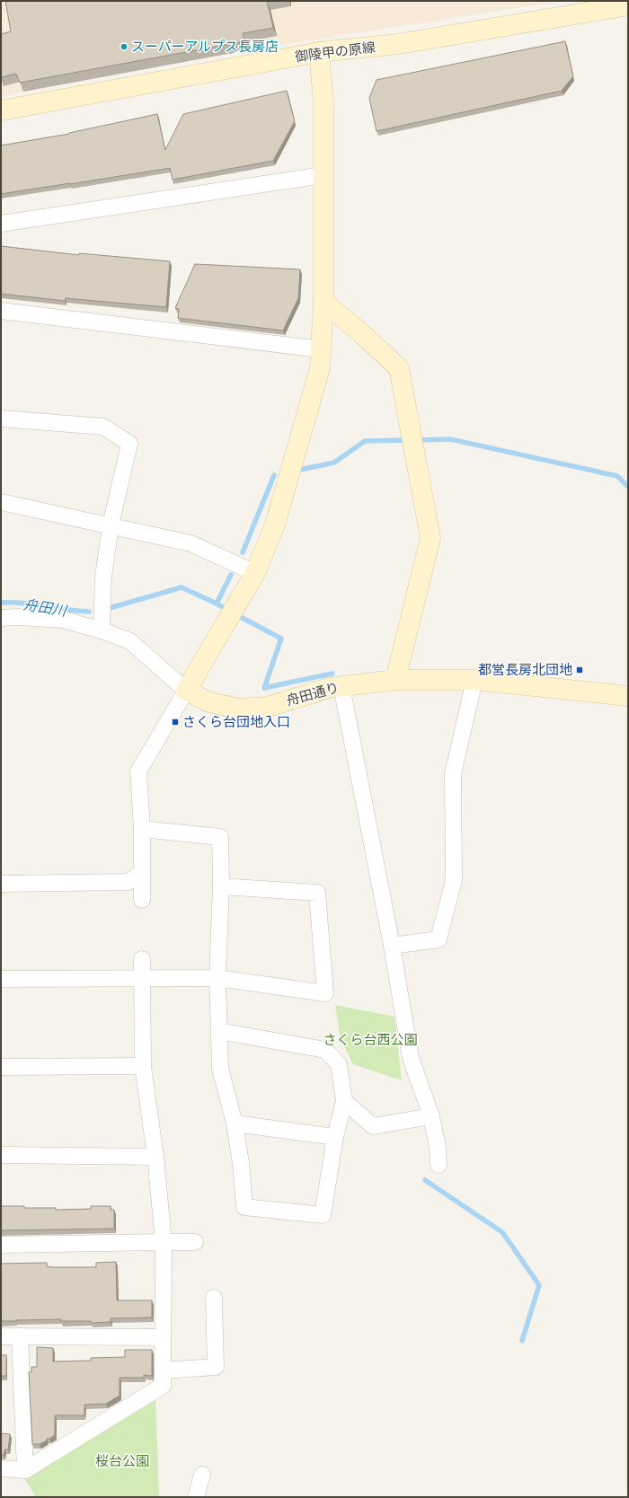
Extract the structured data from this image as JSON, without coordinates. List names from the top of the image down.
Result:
{
  "streets": {
    "street": ["御陵甲の原線", "舟田通り"]
  },
  "water": ["舟田川"],
  "parks": ["さくら台西公園", "桜台公園"],
  "places": {
    "other": ["スーパーアルプス長房店"],
    "transit": ["都営長房北団地", "さくら台団地入口"]
  }
}
